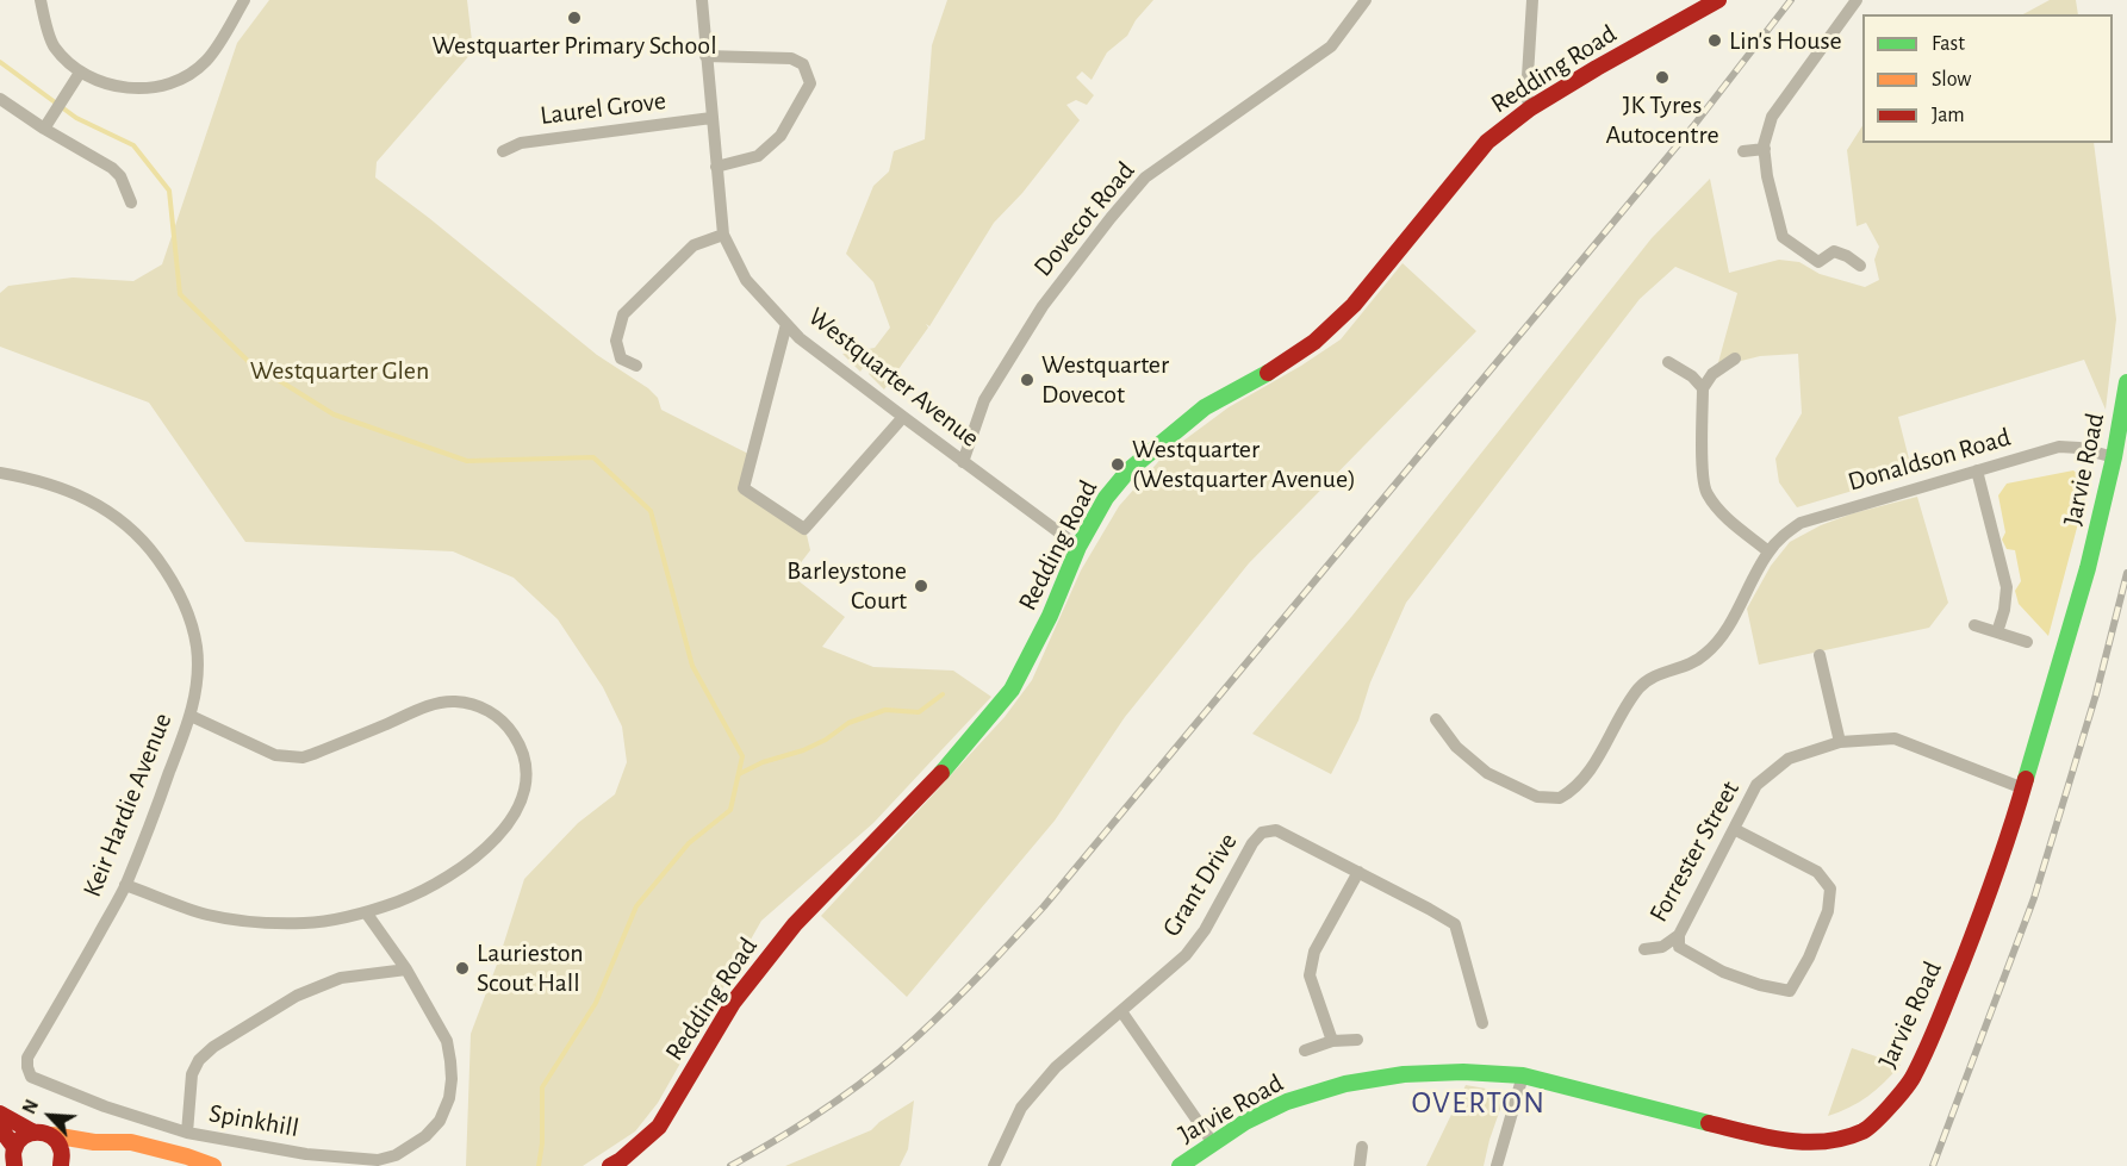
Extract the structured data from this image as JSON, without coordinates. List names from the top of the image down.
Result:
{
  "streets": {
    "main road": ["Redding Road", "Jarvie Road"],
    "street": [
      "Laurel Grove",
      "Dovecot Road",
      "Westquarter Avenue",
      "Donaldson Road",
      "Keir Hardie Avenue",
      "Forrester Street",
      "Grant Drive",
      "Spinkhill"
    ]
  },
  "crossings": [
    ["Redding Road", "Westquarter Avenue"],
    ["Laurel Grove", "Westquarter Avenue"],
    ["Dovecot Road", "Westquarter Avenue"],
    ["Donaldson Road", "Jarvie Road"],
    ["Jarvie Road", "Forrester Street"],
    ["Keir Hardie Avenue", "Spinkhill"]
  ],
  "districts": ["OVERTON"],
  "parks": ["Westquarter Glen"],
  "places": [
    "Westquarter Primary School",
    "Lin's House",
    "JK Tyres Autocentre",
    "Westquarter Dovecot",
    "Westquarter (Westquarter Avenue)",
    "Barleystone Court",
    "Laurieston Scout Hall"
  ],
  "legend": ["Fast", "Slow", "Jam"],
  "north": "top left"
}
